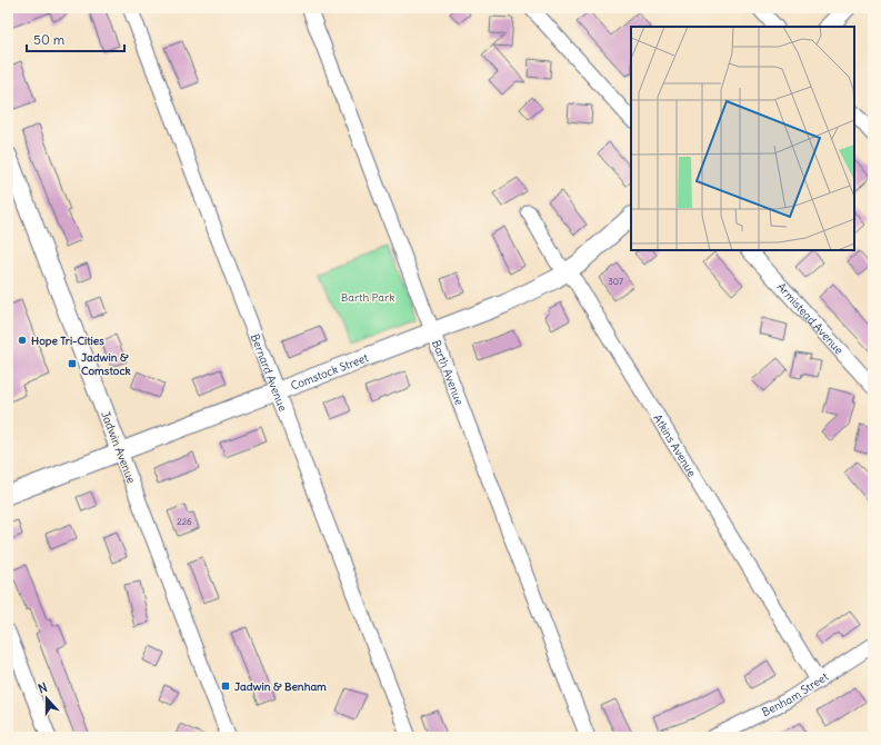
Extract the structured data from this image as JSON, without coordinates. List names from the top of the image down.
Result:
{
  "streets": {
    "street": [
      "Armistead Avenue",
      "Comstock Street",
      "Bernard Avenue",
      "Barth Avenue",
      "Atkins Avenue",
      "Jadwin Avenue",
      "Benham Street"
    ]
  },
  "crossings": [
    ["Comstock Street", "Bernard Avenue"],
    ["Comstock Street", "Barth Avenue"],
    ["Comstock Street", "Atkins Avenue"],
    ["Comstock Street", "Jadwin Avenue"],
    ["Atkins Avenue", "Benham Street"]
  ],
  "parks": ["Barth Park"],
  "places": {
    "other": ["Hope Tri-Cities"],
    "transit": ["Jadwin & Comstock", "Jadwin & Benham"]
  },
  "house_numbers": ["307", "226"],
  "scale_bar": "50 m",
  "north": "top"
}
